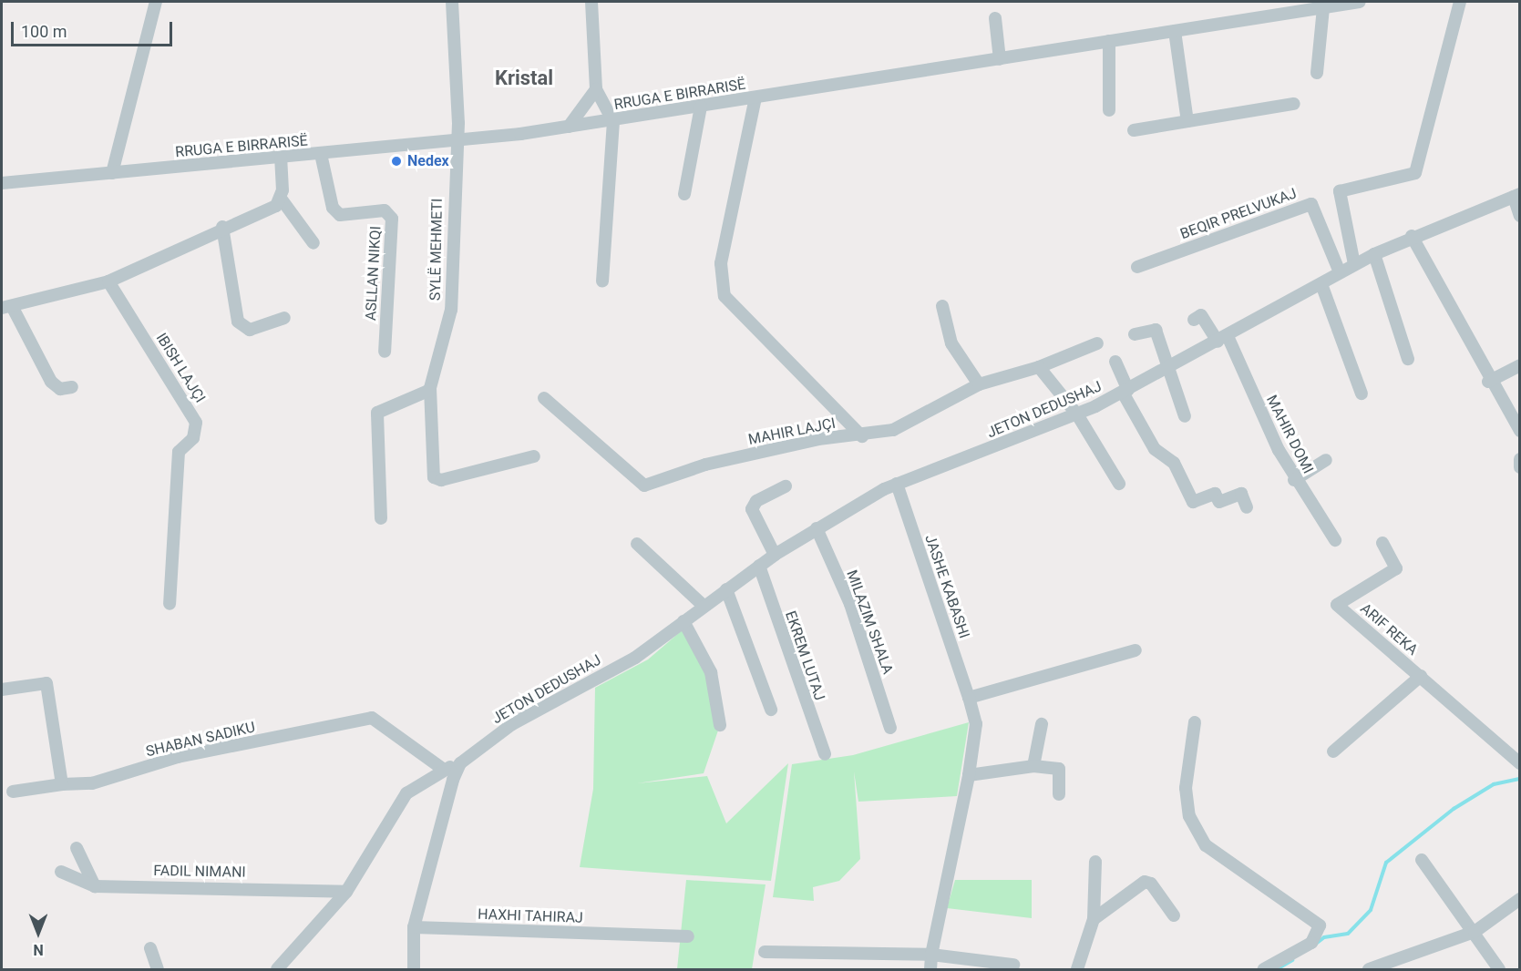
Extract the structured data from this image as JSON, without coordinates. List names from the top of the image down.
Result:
{
  "streets": {
    "street": [
      "RRUGA E BIRRARISË",
      "BEQIR PRELVUKAJ",
      "SYLË MEHMETI",
      "ASLLAN NIKQI",
      "IBISH LAJÇI",
      "JETON DEDUSHAJ",
      "MAHIR LAJÇI",
      "MAHIR DOMI",
      "JASHE KABASHI",
      "MILAZIM SHALA",
      "ARIF REKA",
      "EKREM LUTAJ",
      "SHABAN SADIKU",
      "FADIL NIMANI",
      "HAXHI TAHIRAJ"
    ]
  },
  "crossings": [
    ["RRUGA E BIRRARISË", "SYLË MEHMETI"],
    ["RRUGA E BIRRARISË", "ASLLAN NIKQI"],
    ["BEQIR PRELVUKAJ", "JETON DEDUSHAJ"],
    ["JETON DEDUSHAJ", "MAHIR DOMI"],
    ["JETON DEDUSHAJ", "JASHE KABASHI"],
    ["JETON DEDUSHAJ", "MILAZIM SHALA"],
    ["JETON DEDUSHAJ", "EKREM LUTAJ"]
  ],
  "districts": ["Kristal"],
  "places": ["Nedex"],
  "scale_bar": "100 m",
  "north": "bottom"
}
